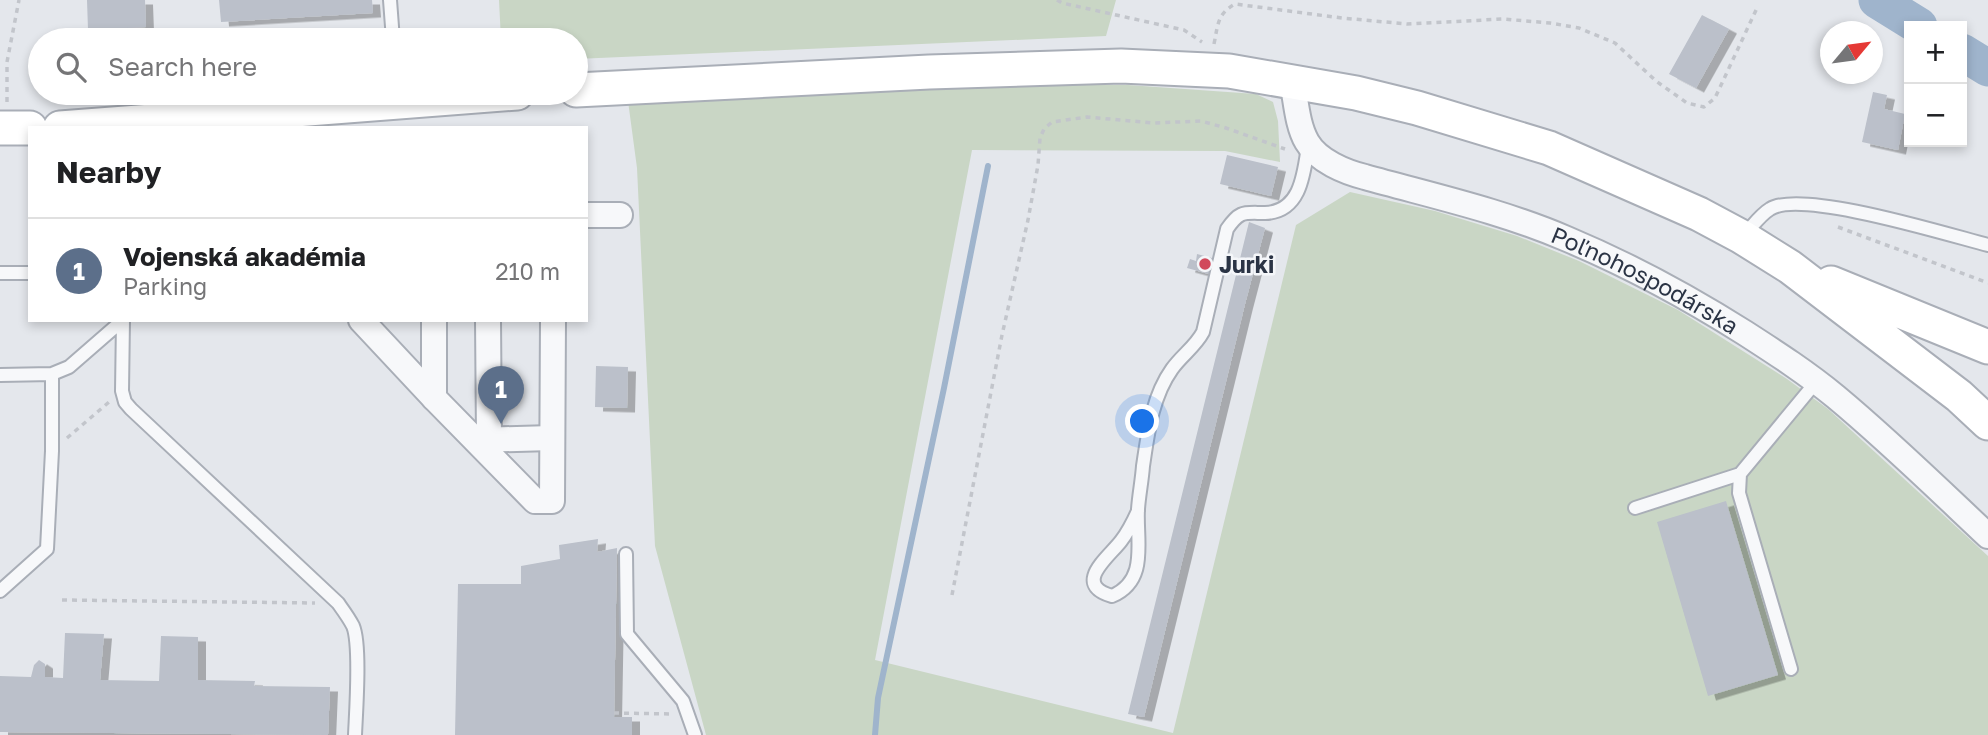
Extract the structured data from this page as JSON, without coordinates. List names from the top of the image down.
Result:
{
  "streets": {
    "street": ["Poľnohospodárska"]
  },
  "places": ["Jurki"],
  "north": "top right",
  "page": {
    "map_buttons": ["+", "−"],
    "search": "Search here",
    "heading": "Nearby",
    "list": [
      {
        "mark": "1",
        "name": "Vojenská akadémia",
        "note": "Parking",
        "value": "210 m"
      }
    ],
    "pins": "1"
  }
}
